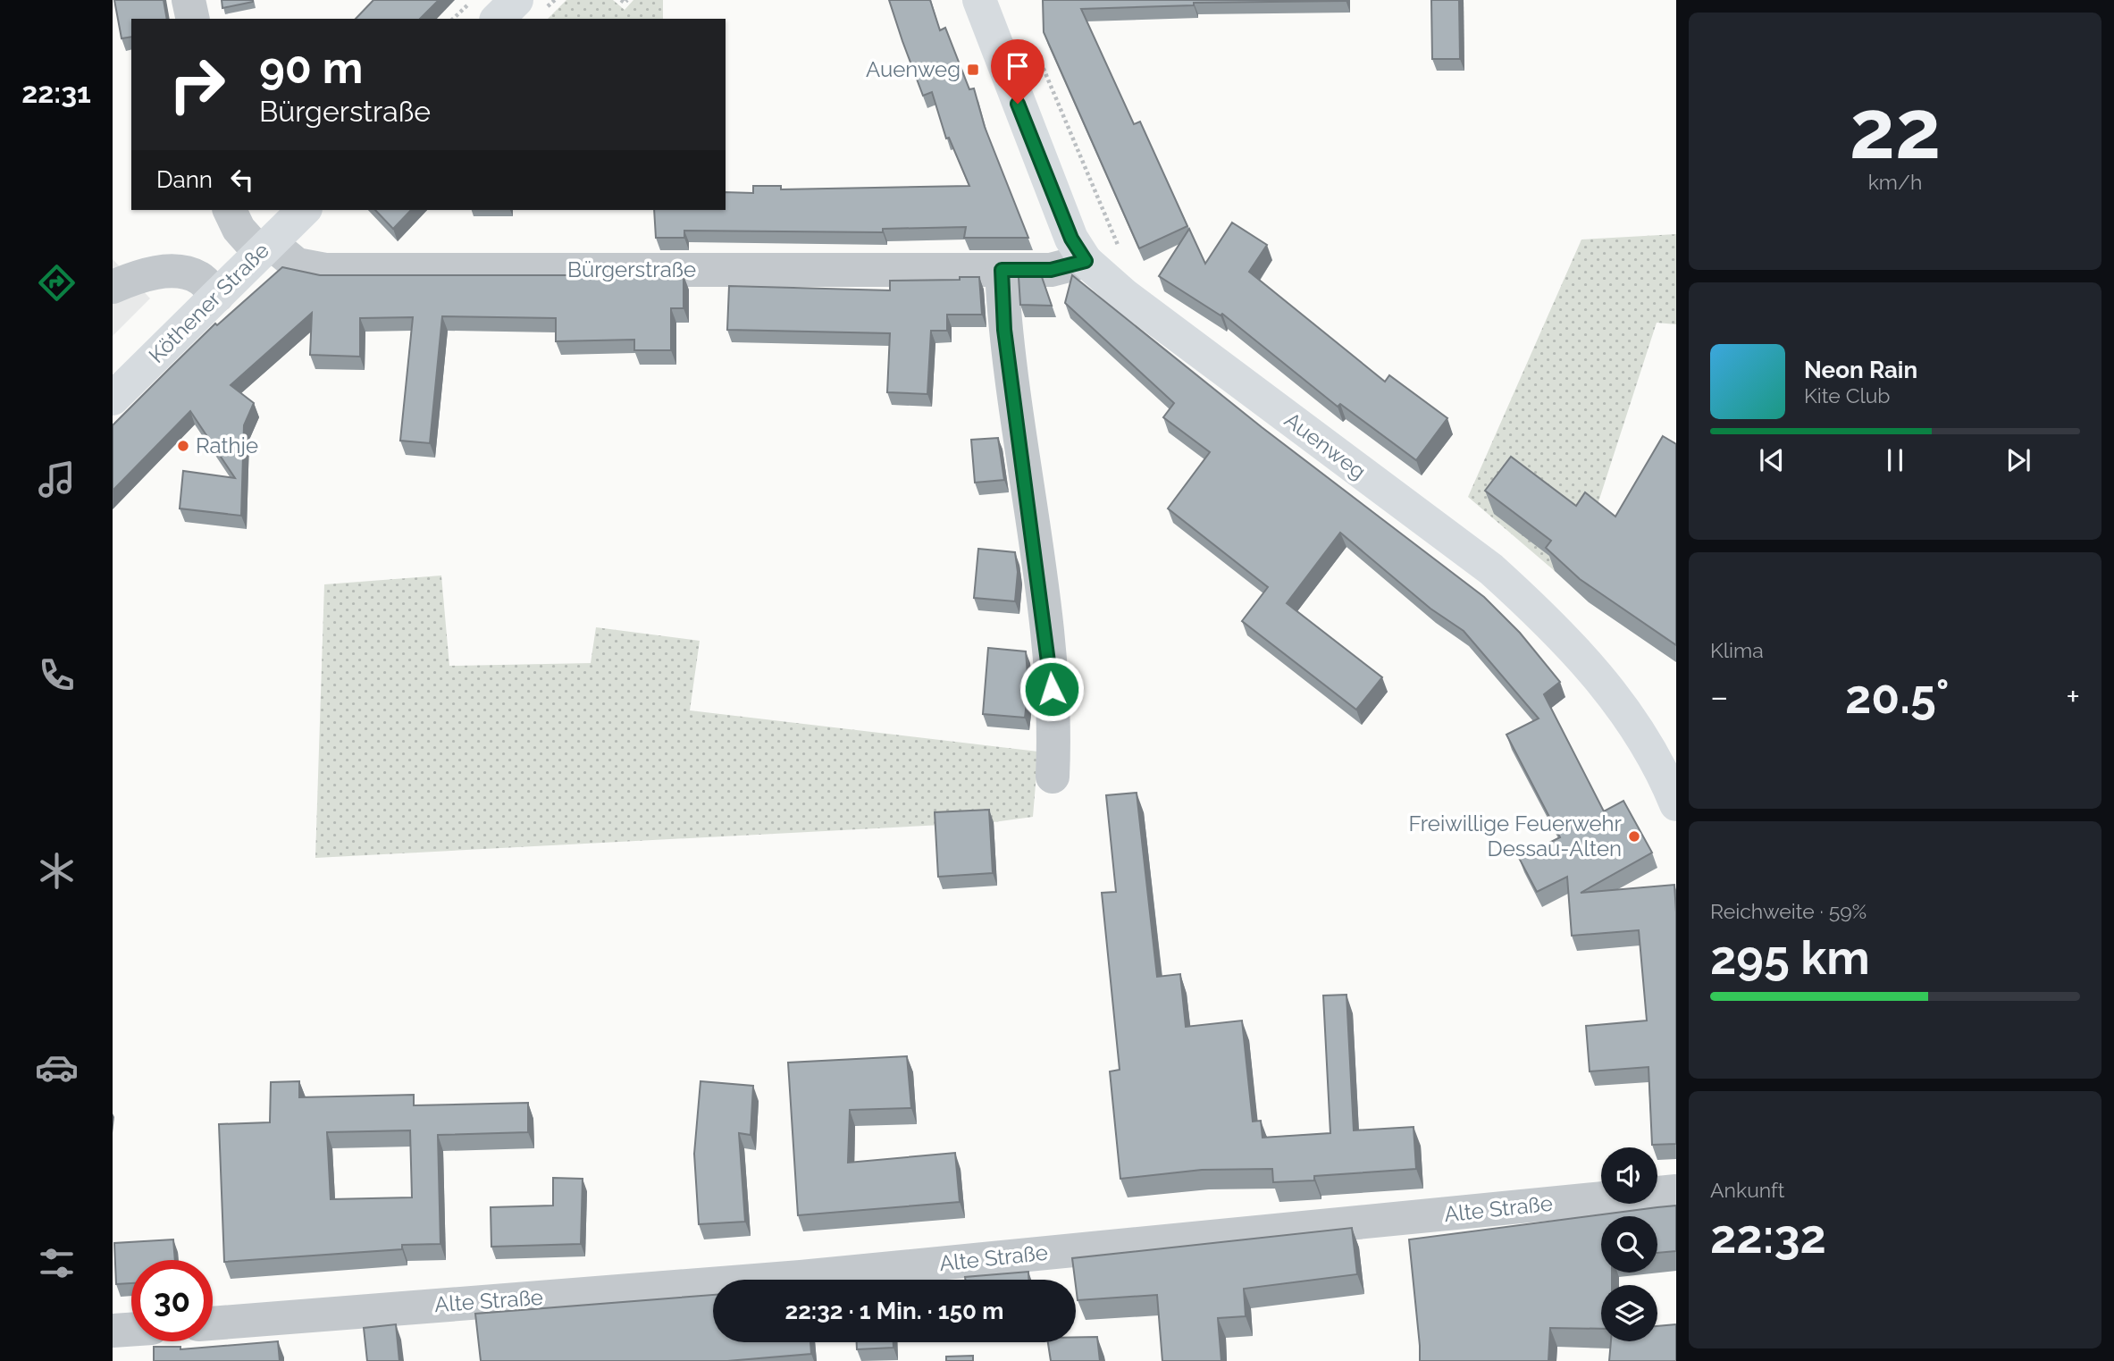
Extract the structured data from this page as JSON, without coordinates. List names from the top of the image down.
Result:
{
  "streets": {
    "main road": ["Köthener Straße", "Auenweg"],
    "street": ["Bürgerstraße", "Alte Straße"]
  },
  "crossings": [
    ["Bürgerstraße", "Köthener Straße"],
    ["Bürgerstraße", "Auenweg"]
  ],
  "places": {
    "transit": ["Auenweg"],
    "other": ["Rathje", "Freiwillige Feuerwehr Dessau-Alten"]
  },
  "page": {
    "tabs": "22:31",
    "tile": [
      ["22", "km/h"],
      "Klima",
      ["Reichweite · 59%", "295 km"],
      ["Ankunft", "22:32"]
    ],
    "turn": ["90 m", "Bürgerstraße"],
    "then": "Dann",
    "song": ["Neon Rain", "Kite Club"],
    "heat": ["−", "20.5°", "+"],
    "limit": "30",
    "trip": "22:32 · 1 Min. · 150 m"
  }
}
